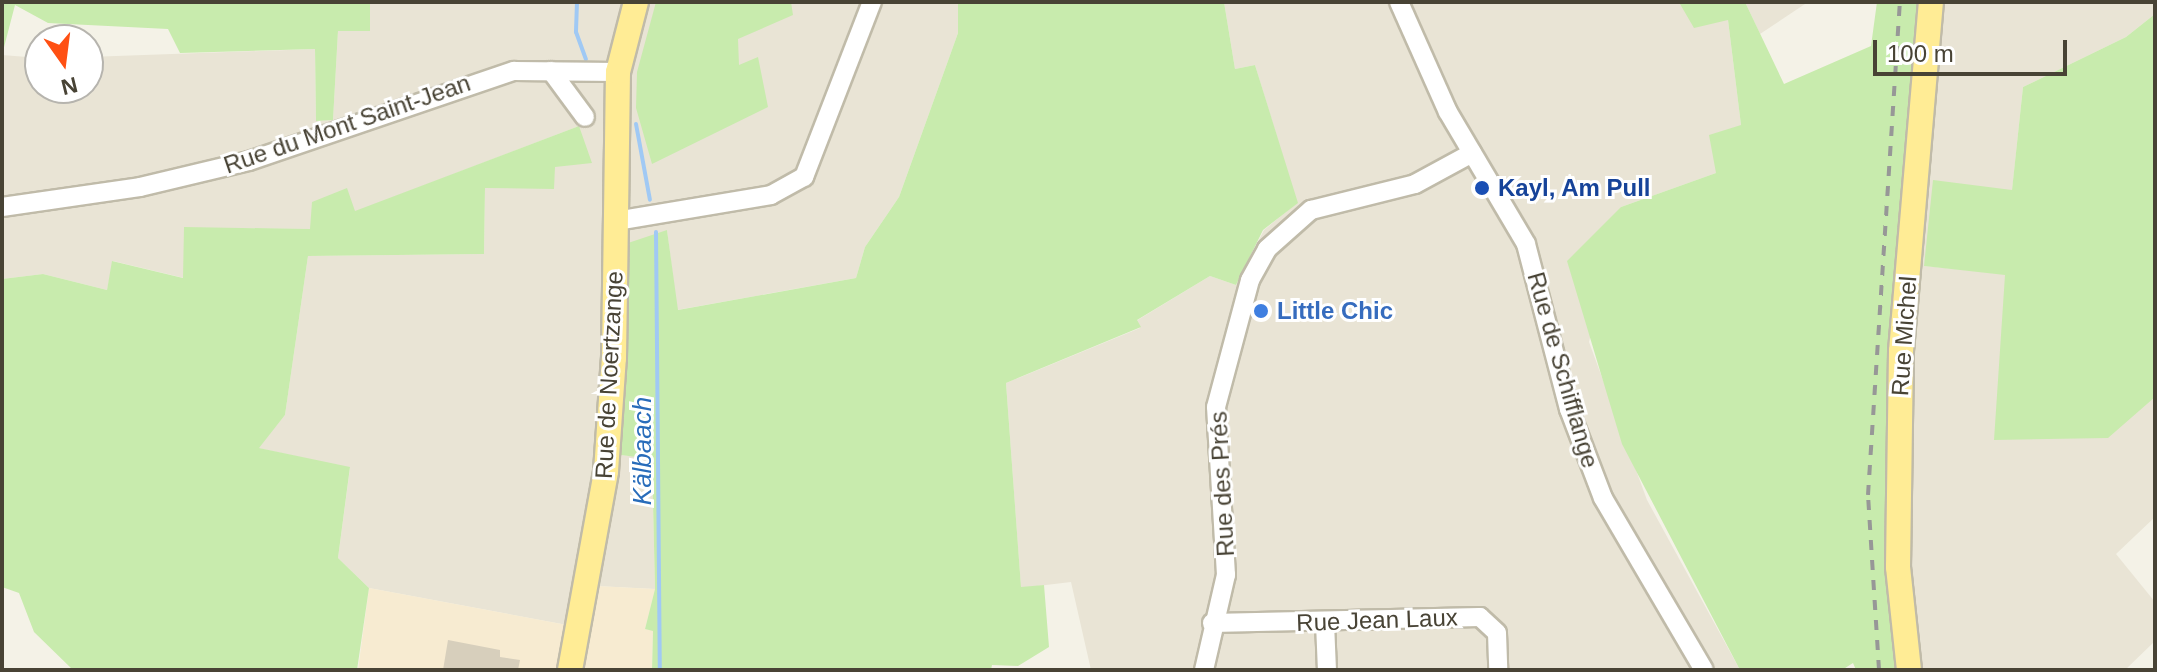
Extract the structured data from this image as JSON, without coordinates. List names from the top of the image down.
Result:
{
  "streets": {
    "main road": ["Rue Michel", "Rue de Noertzange"],
    "street": [
      "Rue du Mont Saint-Jean",
      "Rue de Schifflange",
      "Rue des Prés",
      "Rue Jean Laux"
    ]
  },
  "crossings": [
    ["Rue du Mont Saint-Jean", "Rue de Noertzange"],
    ["Rue de Schifflange", "Rue des Prés"],
    ["Rue des Prés", "Rue Jean Laux"]
  ],
  "water": ["Kälbaach"],
  "places": ["Kayl, Am Pull", "Little Chic"],
  "scale_bar": "100 m",
  "north": "bottom"
}
